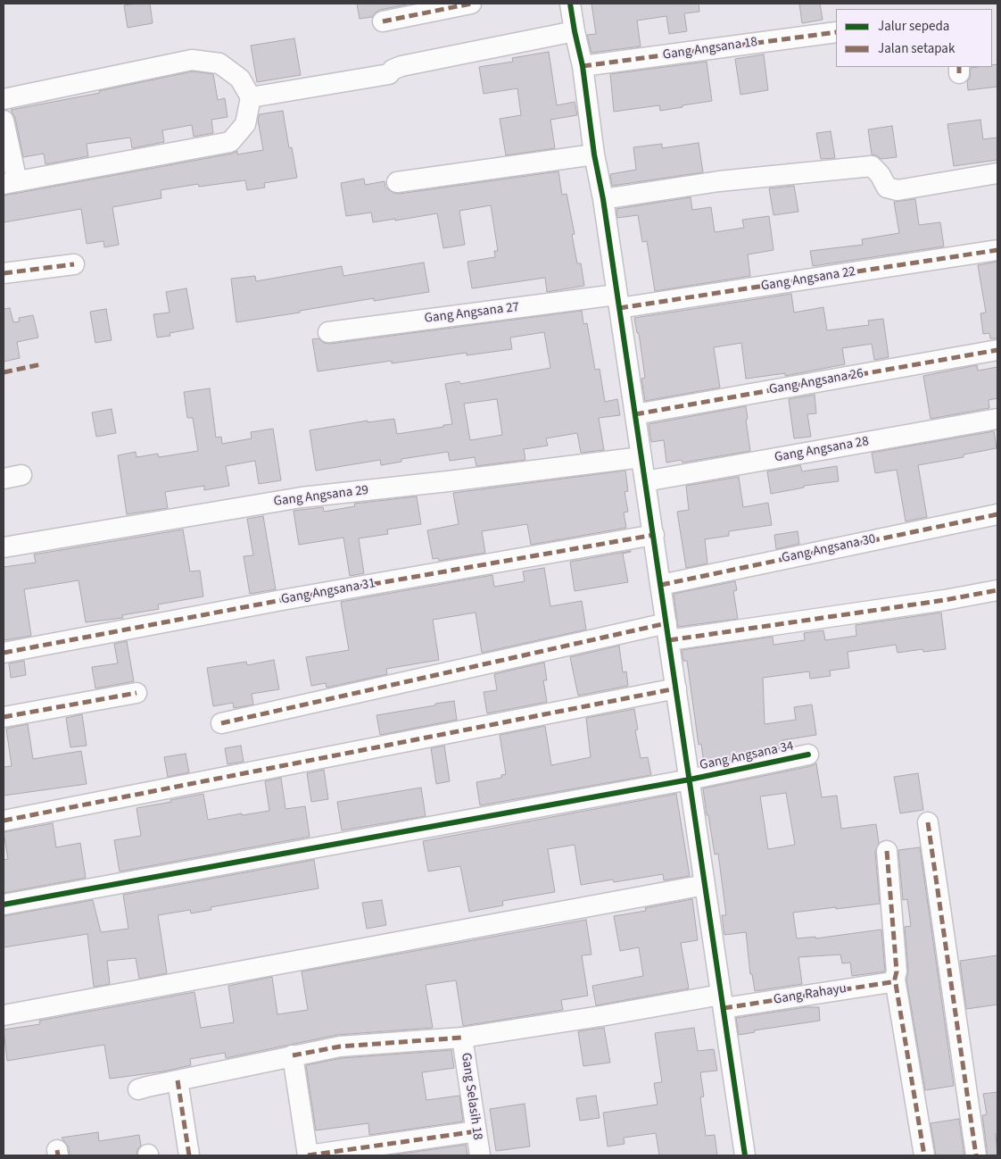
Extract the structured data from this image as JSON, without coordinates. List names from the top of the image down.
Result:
{
  "streets": {
    "street": [
      "Gang Angsana 18",
      "Gang Angsana 22",
      "Gang Angsana 27",
      "Gang Angsana 26",
      "Gang Angsana 28",
      "Gang Angsana 29",
      "Gang Angsana 30",
      "Gang Angsana 31",
      "Gang Angsana 34",
      "Gang Rahayu",
      "Gang Selasih 18"
    ]
  },
  "crossings": [
    ["Gang Angsana 22", "Gang Angsana 27"],
    ["Gang Rahayu", "Gang Selasih 18"]
  ],
  "legend": ["Jalur sepeda", "Jalan setapak"]
}
